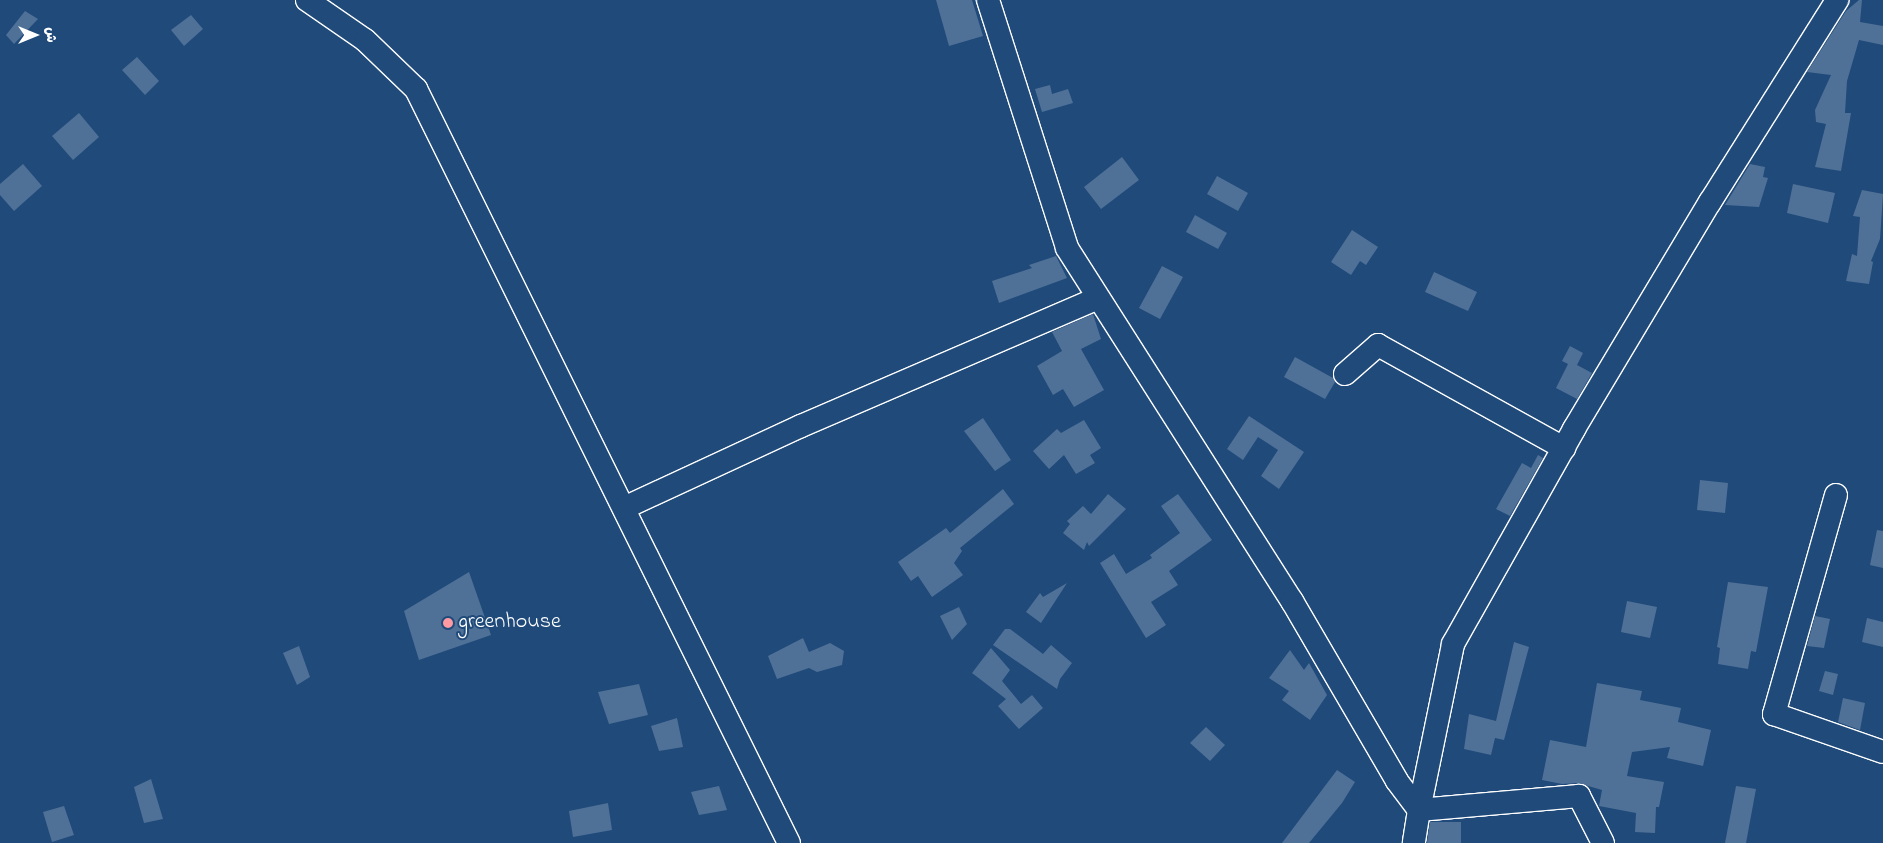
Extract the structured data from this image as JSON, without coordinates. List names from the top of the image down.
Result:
{
  "places": ["greenhouse"],
  "north": "right"
}
